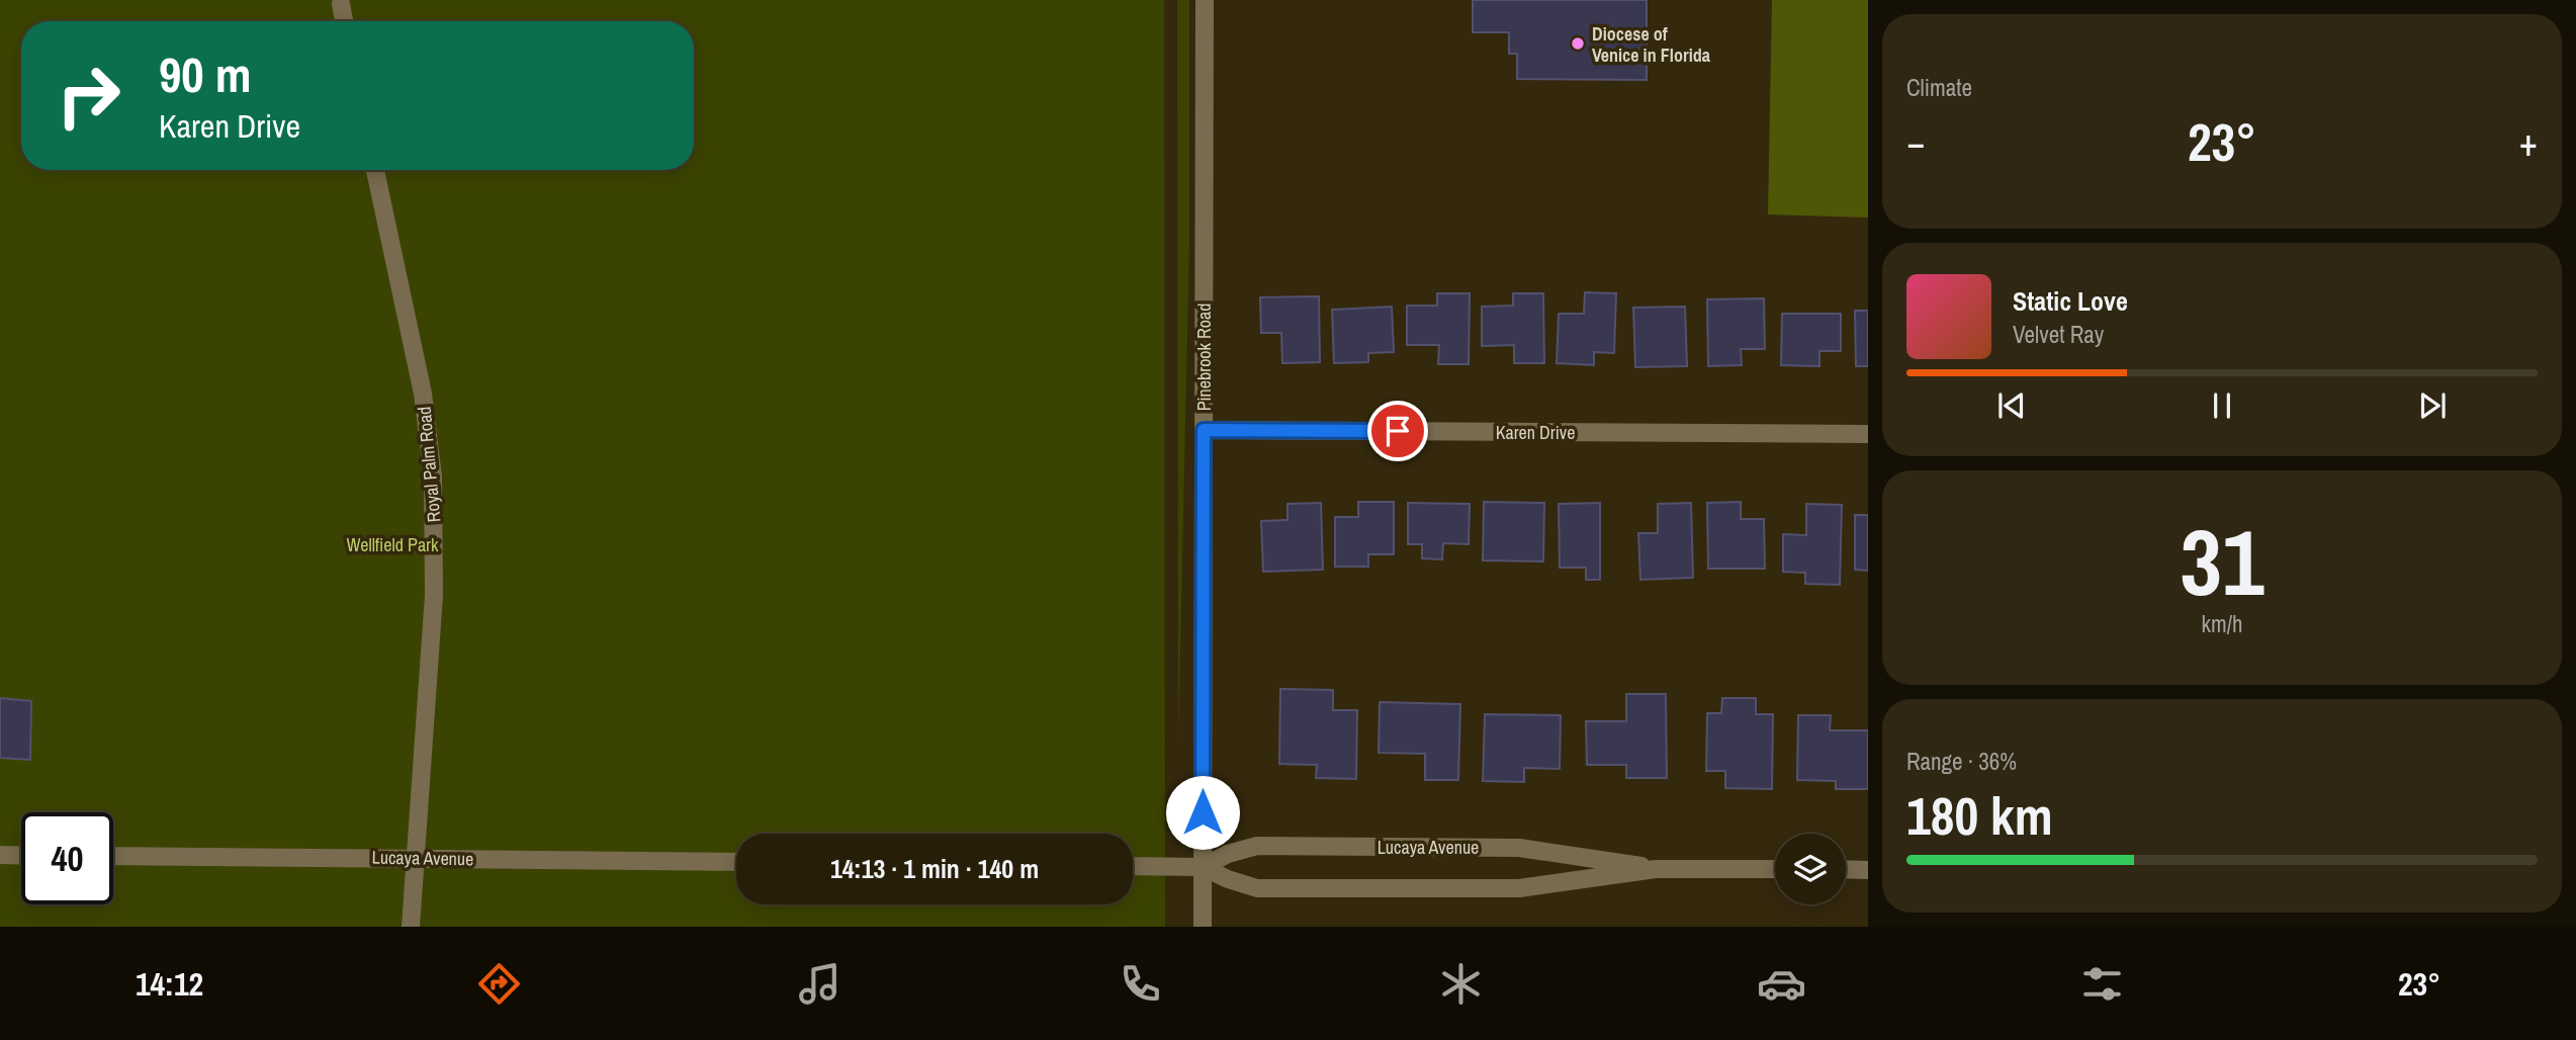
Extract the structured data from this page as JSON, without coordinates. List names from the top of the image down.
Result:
{
  "streets": {
    "street": [
      "Pinebrook Road",
      "Karen Drive",
      "Royal Palm Road",
      "Lucaya Avenue"
    ]
  },
  "crossings": [
    ["Pinebrook Road", "Karen Drive"],
    ["Pinebrook Road", "Lucaya Avenue"],
    ["Royal Palm Road", "Lucaya Avenue"]
  ],
  "parks": ["Wellfield Park"],
  "places": ["Diocese of Venice in Florida"],
  "page": {
    "tile": [
      "Climate",
      ["31", "km/h"],
      ["Range · 36%", "180 km"]
    ],
    "turn": ["90 m", "Karen Drive"],
    "heat": ["−", "23°", "+"],
    "song": ["Static Love", "Velvet Ray"],
    "limit": "40",
    "trip": "14:13 · 1 min · 140 m",
    "tabs": ["14:12", "23°"]
  }
}
